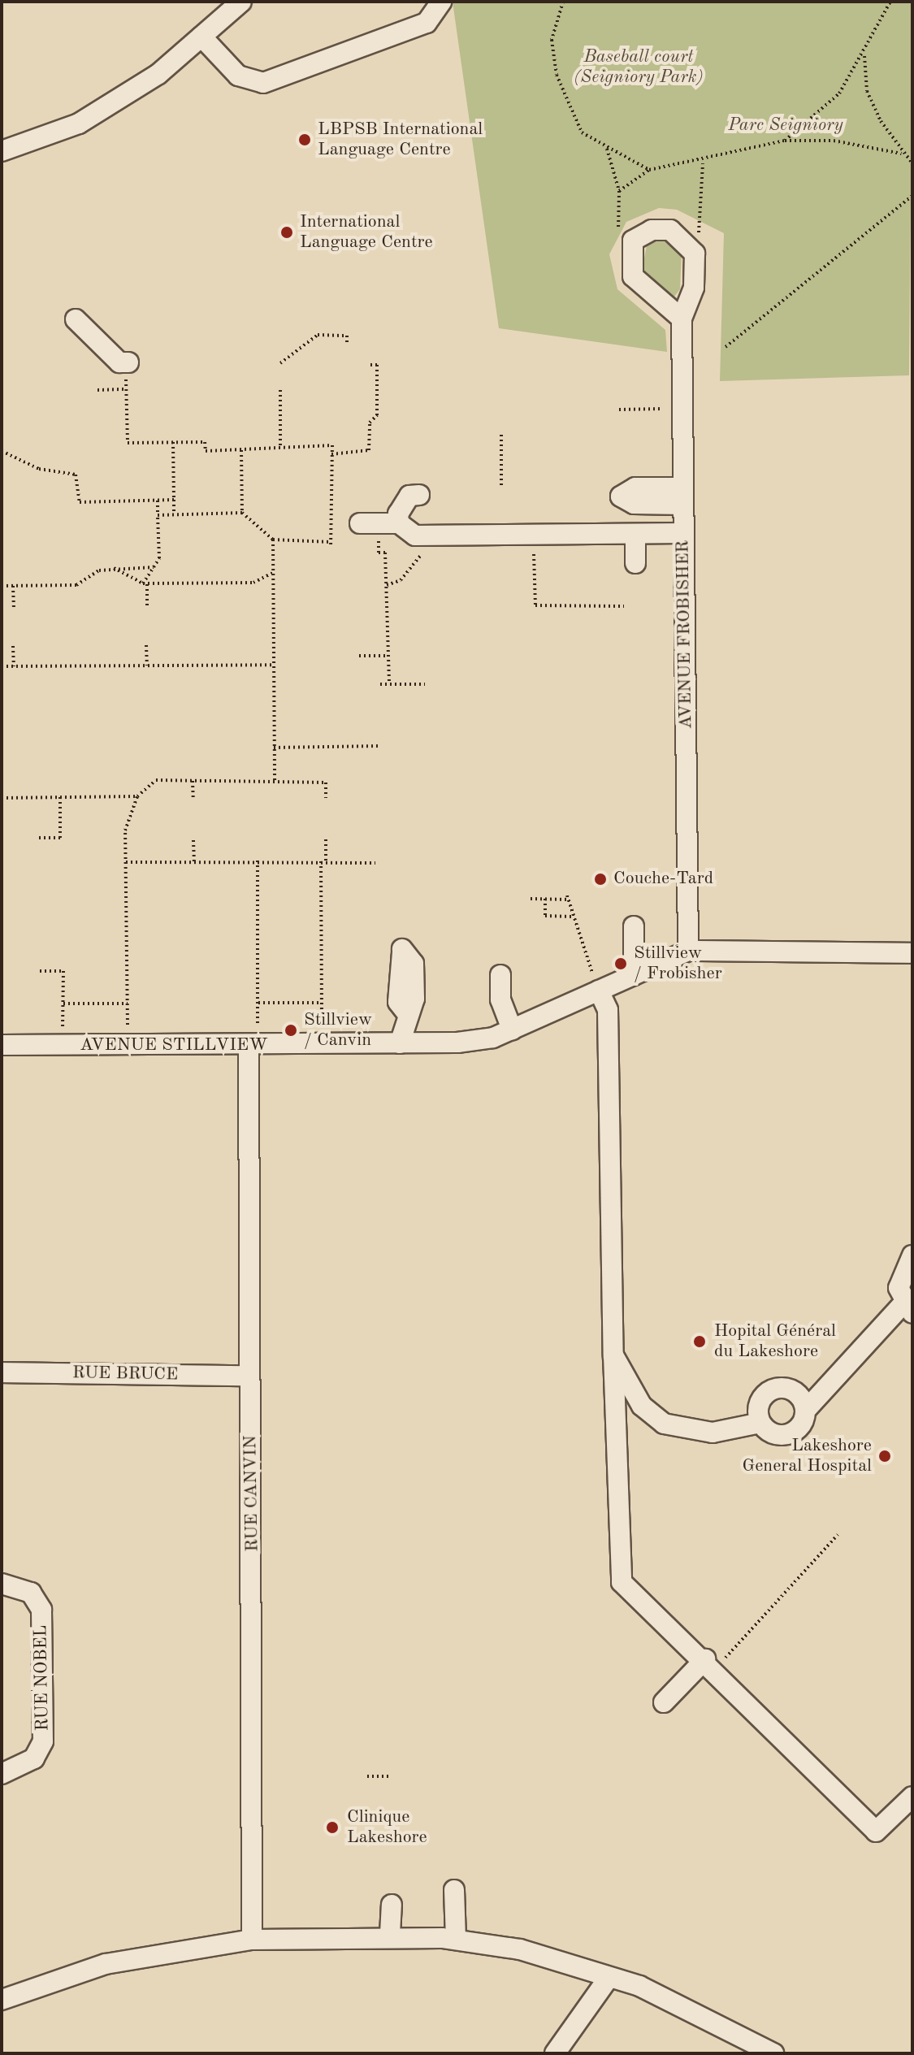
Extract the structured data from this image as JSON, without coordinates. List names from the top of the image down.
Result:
{
  "streets": {
    "street": [
      "AVENUE FROBISHER",
      "AVENUE STILLVIEW",
      "RUE BRUCE",
      "RUE CANVIN",
      "RUE NOBEL"
    ]
  },
  "crossings": [
    ["AVENUE FROBISHER", "AVENUE STILLVIEW"],
    ["AVENUE STILLVIEW", "RUE CANVIN"],
    ["RUE BRUCE", "RUE CANVIN"]
  ],
  "parks": ["Baseball court (Seigniory Park)", "Parc Seigniory"],
  "places": [
    "LBPSB International Language Centre",
    "International Language Centre",
    "Couche-Tard",
    "Stillview / Frobisher",
    "Stillview / Canvin",
    "Hopital Général du Lakeshore",
    "Lakeshore General Hospital",
    "Clinique Lakeshore"
  ]
}
